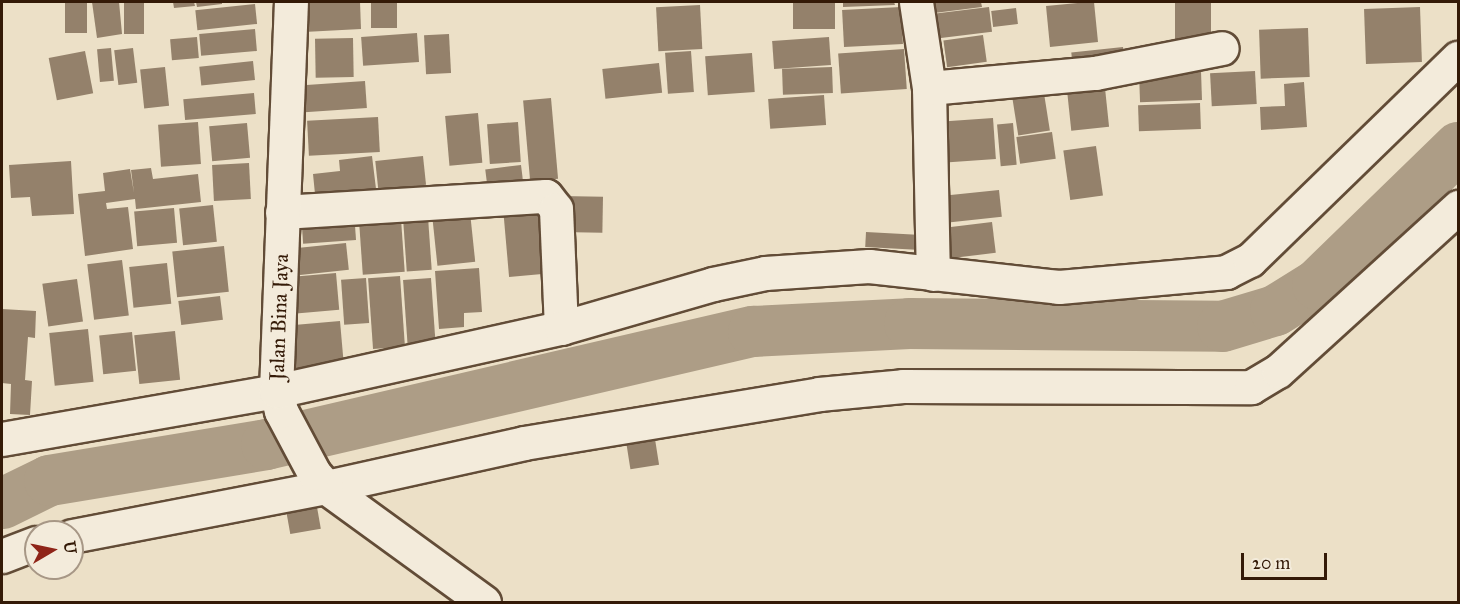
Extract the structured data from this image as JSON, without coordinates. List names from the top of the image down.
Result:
{
  "streets": {
    "street": ["Jalan Bina Jaya"]
  },
  "scale_bar": "20 m",
  "north": "right"
}
